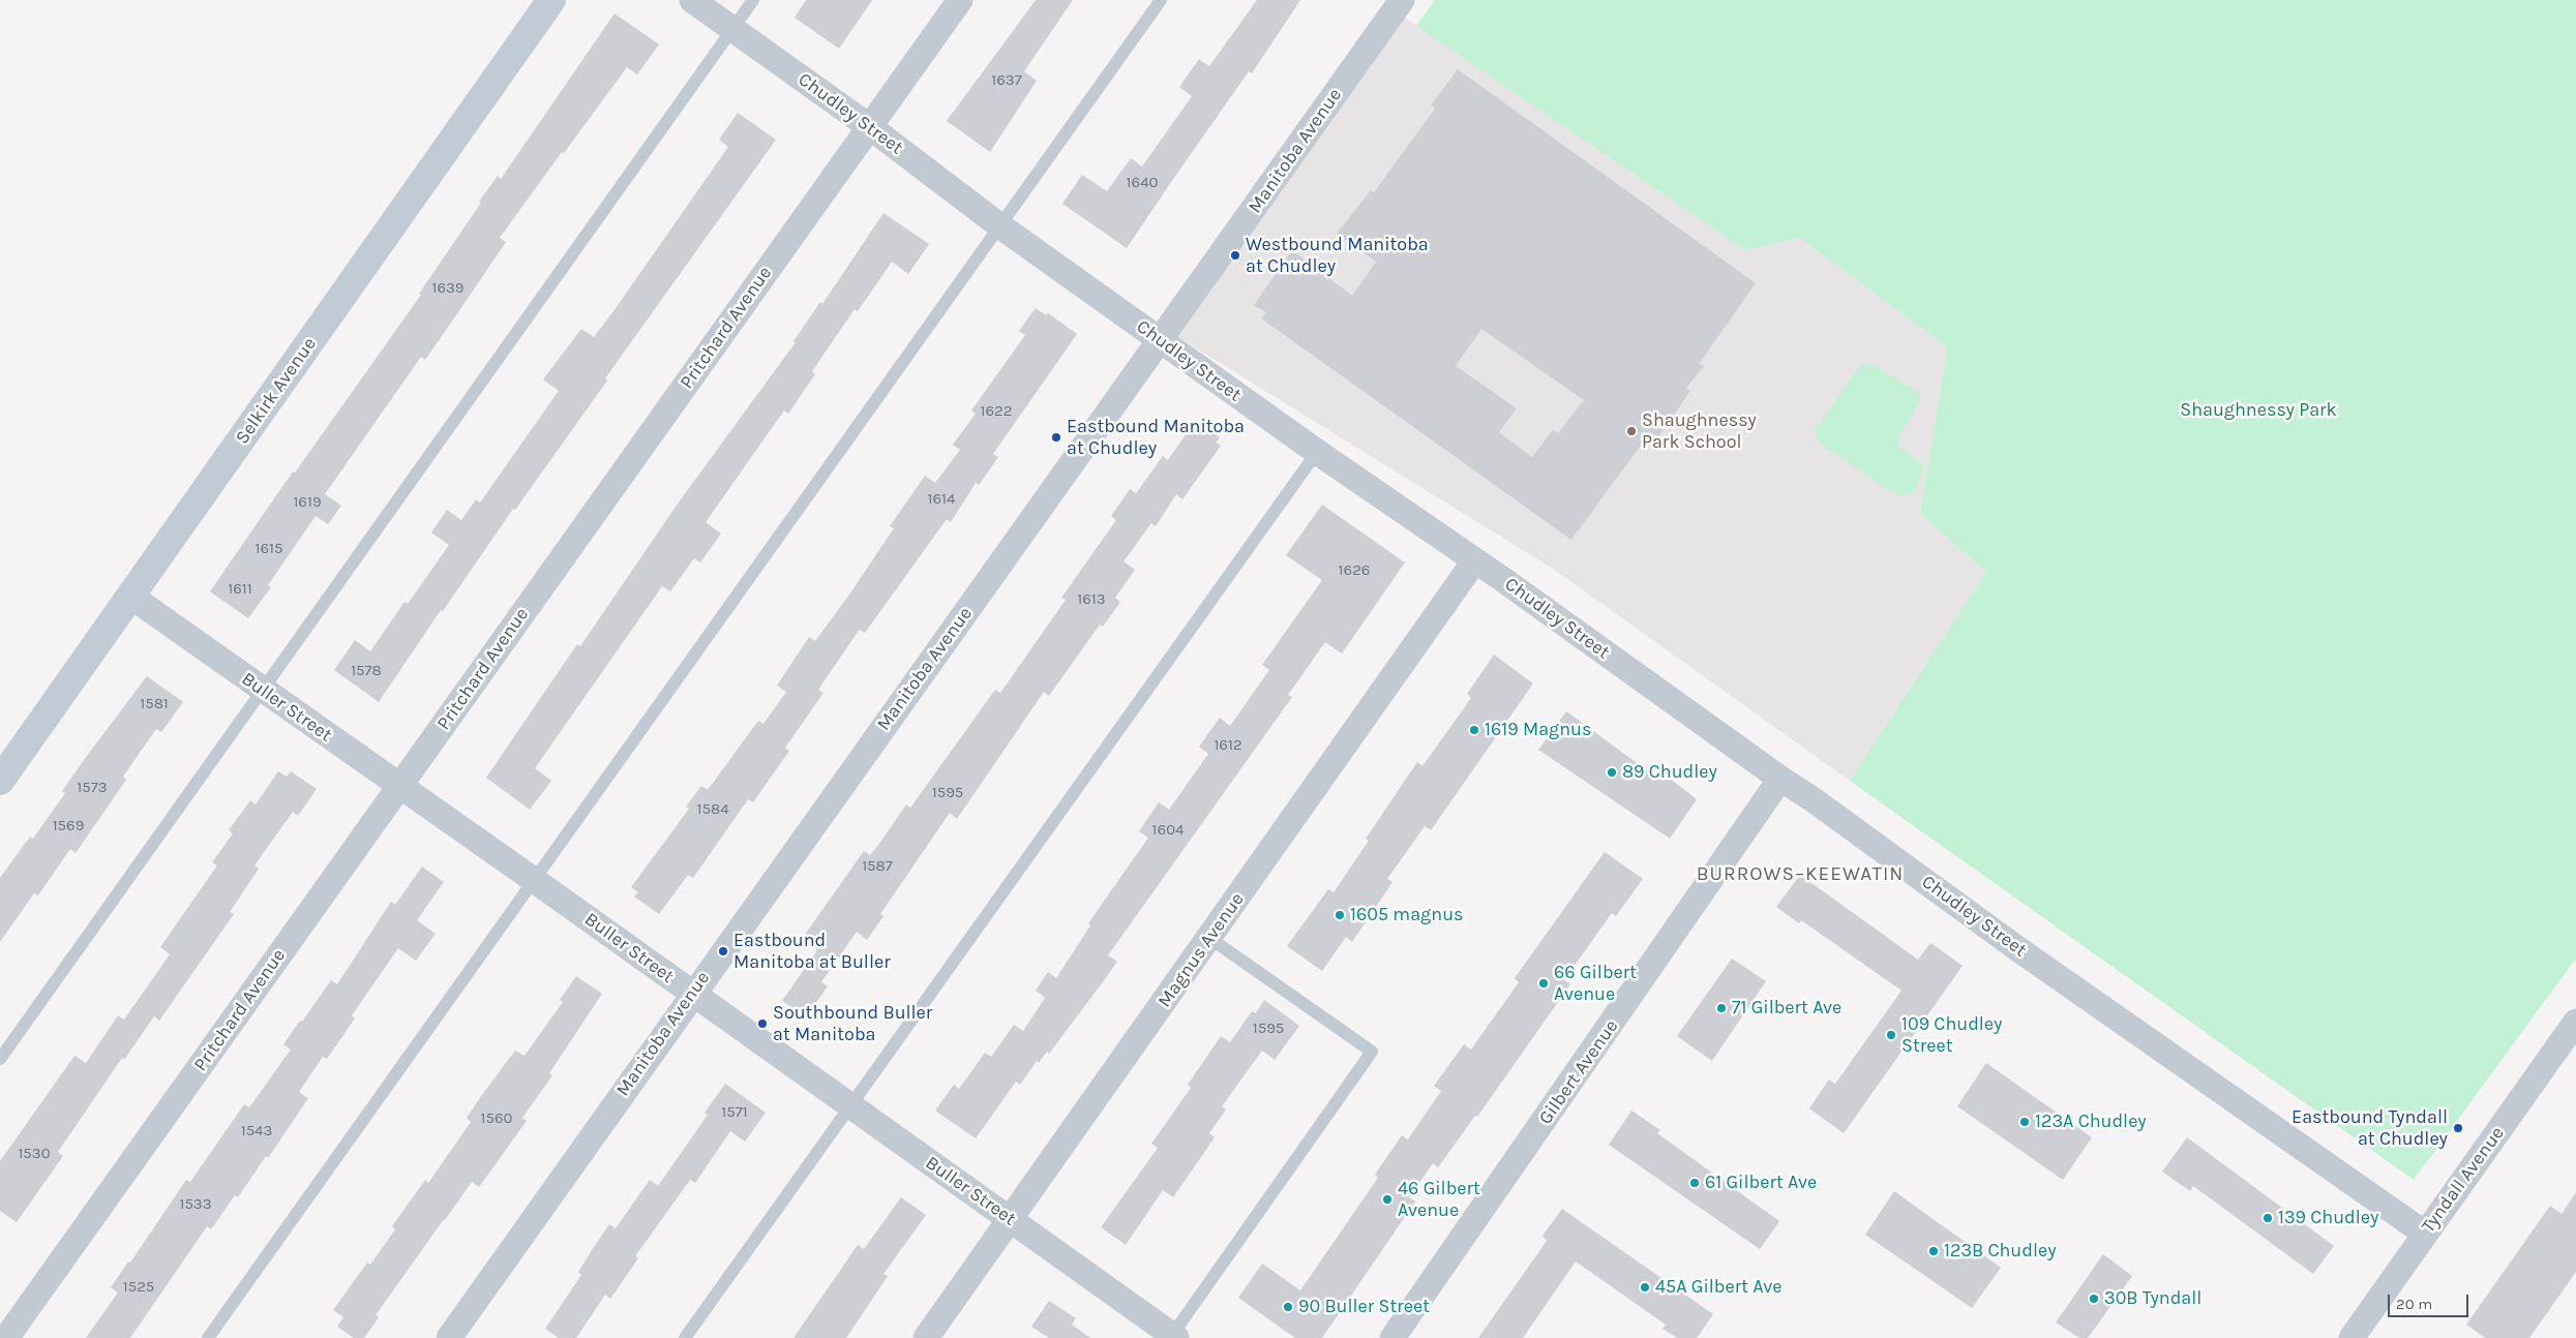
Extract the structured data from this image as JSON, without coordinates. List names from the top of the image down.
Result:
{
  "streets": {
    "street": [
      "Chudley Street",
      "Manitoba Avenue",
      "Pritchard Avenue",
      "Selkirk Avenue",
      "Buller Street",
      "Magnus Avenue",
      "Gilbert Avenue",
      "Tyndall Avenue"
    ]
  },
  "crossings": [
    ["Chudley Street", "Manitoba Avenue"],
    ["Chudley Street", "Pritchard Avenue"],
    ["Chudley Street", "Magnus Avenue"],
    ["Chudley Street", "Gilbert Avenue"],
    ["Chudley Street", "Tyndall Avenue"],
    ["Manitoba Avenue", "Buller Street"],
    ["Pritchard Avenue", "Buller Street"],
    ["Selkirk Avenue", "Buller Street"],
    ["Buller Street", "Magnus Avenue"]
  ],
  "districts": ["BURROWS–KEEWATIN"],
  "parks": ["Shaughnessy Park"],
  "places": [
    "Westbound Manitoba at Chudley",
    "Shaughnessy Park School",
    "Eastbound Manitoba at Chudley",
    "1619 Magnus",
    "89 Chudley",
    "1605 magnus",
    "Eastbound Manitoba at Buller",
    "66 Gilbert Avenue",
    "71 Gilbert Ave",
    "Southbound Buller at Manitoba",
    "109 Chudley Street",
    "123A Chudley",
    "Eastbound Tyndall at Chudley",
    "61 Gilbert Ave",
    "46 Gilbert Avenue",
    "139 Chudley",
    "123B Chudley",
    "45A Gilbert Ave",
    "30B Tyndall",
    "90 Buller Street"
  ],
  "house_numbers": [
    "1637",
    "1640",
    "1639",
    "1622",
    "1614",
    "1619",
    "1615",
    "1626",
    "1611",
    "1613",
    "1578",
    "1581",
    "1612",
    "1573",
    "1595",
    "1584",
    "1569",
    "1604",
    "1587",
    "1595",
    "1571",
    "1560",
    "1543",
    "1530",
    "1533",
    "1525"
  ],
  "scale_bar": "20 m"
}
